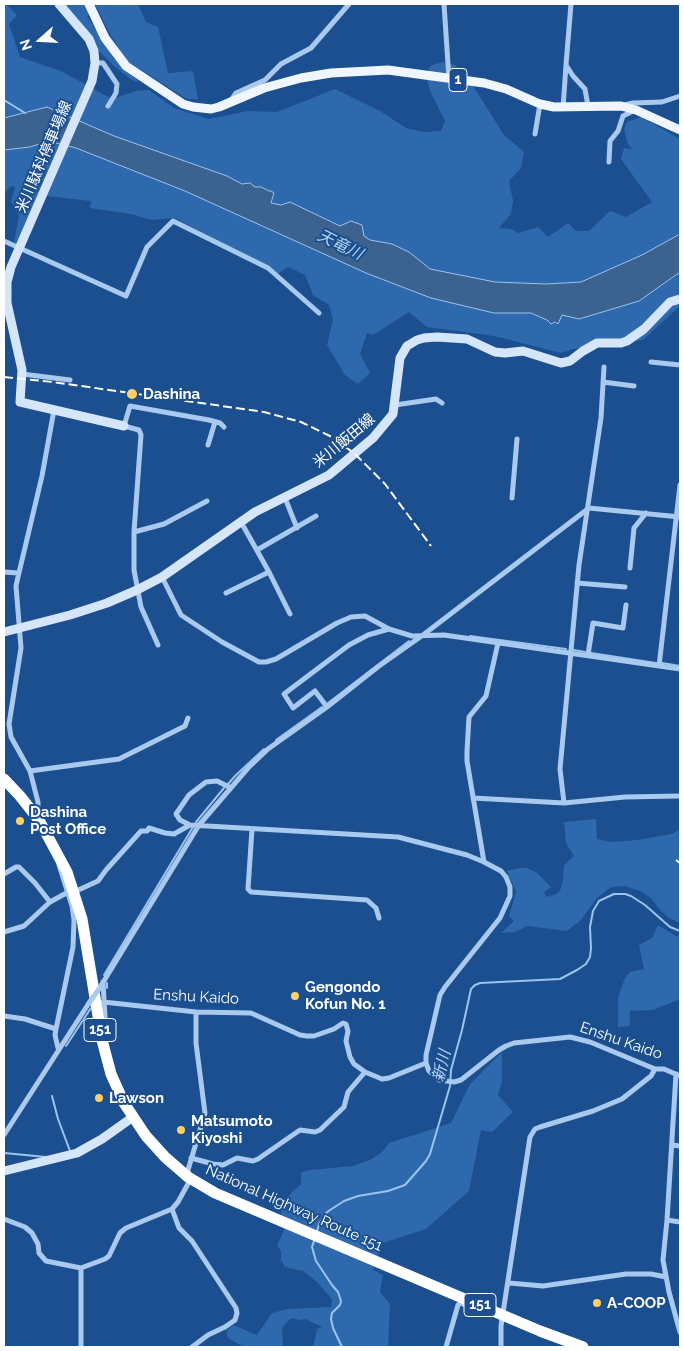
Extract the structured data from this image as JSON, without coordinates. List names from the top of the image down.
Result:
{
  "streets": {
    "highway": ["151", "National Highway Route 151"],
    "main road": ["1", "米川駄科停車場線", "米川飯田線"],
    "street": ["Enshu Kaido"]
  },
  "water": ["天竜川", "新川"],
  "places": [
    "Dashina",
    "Dashina Post Office",
    "Gengondo Kofun No. 1",
    "Lawson",
    "Matsumoto Kiyoshi",
    "A-COOP"
  ],
  "north": "left"
}
